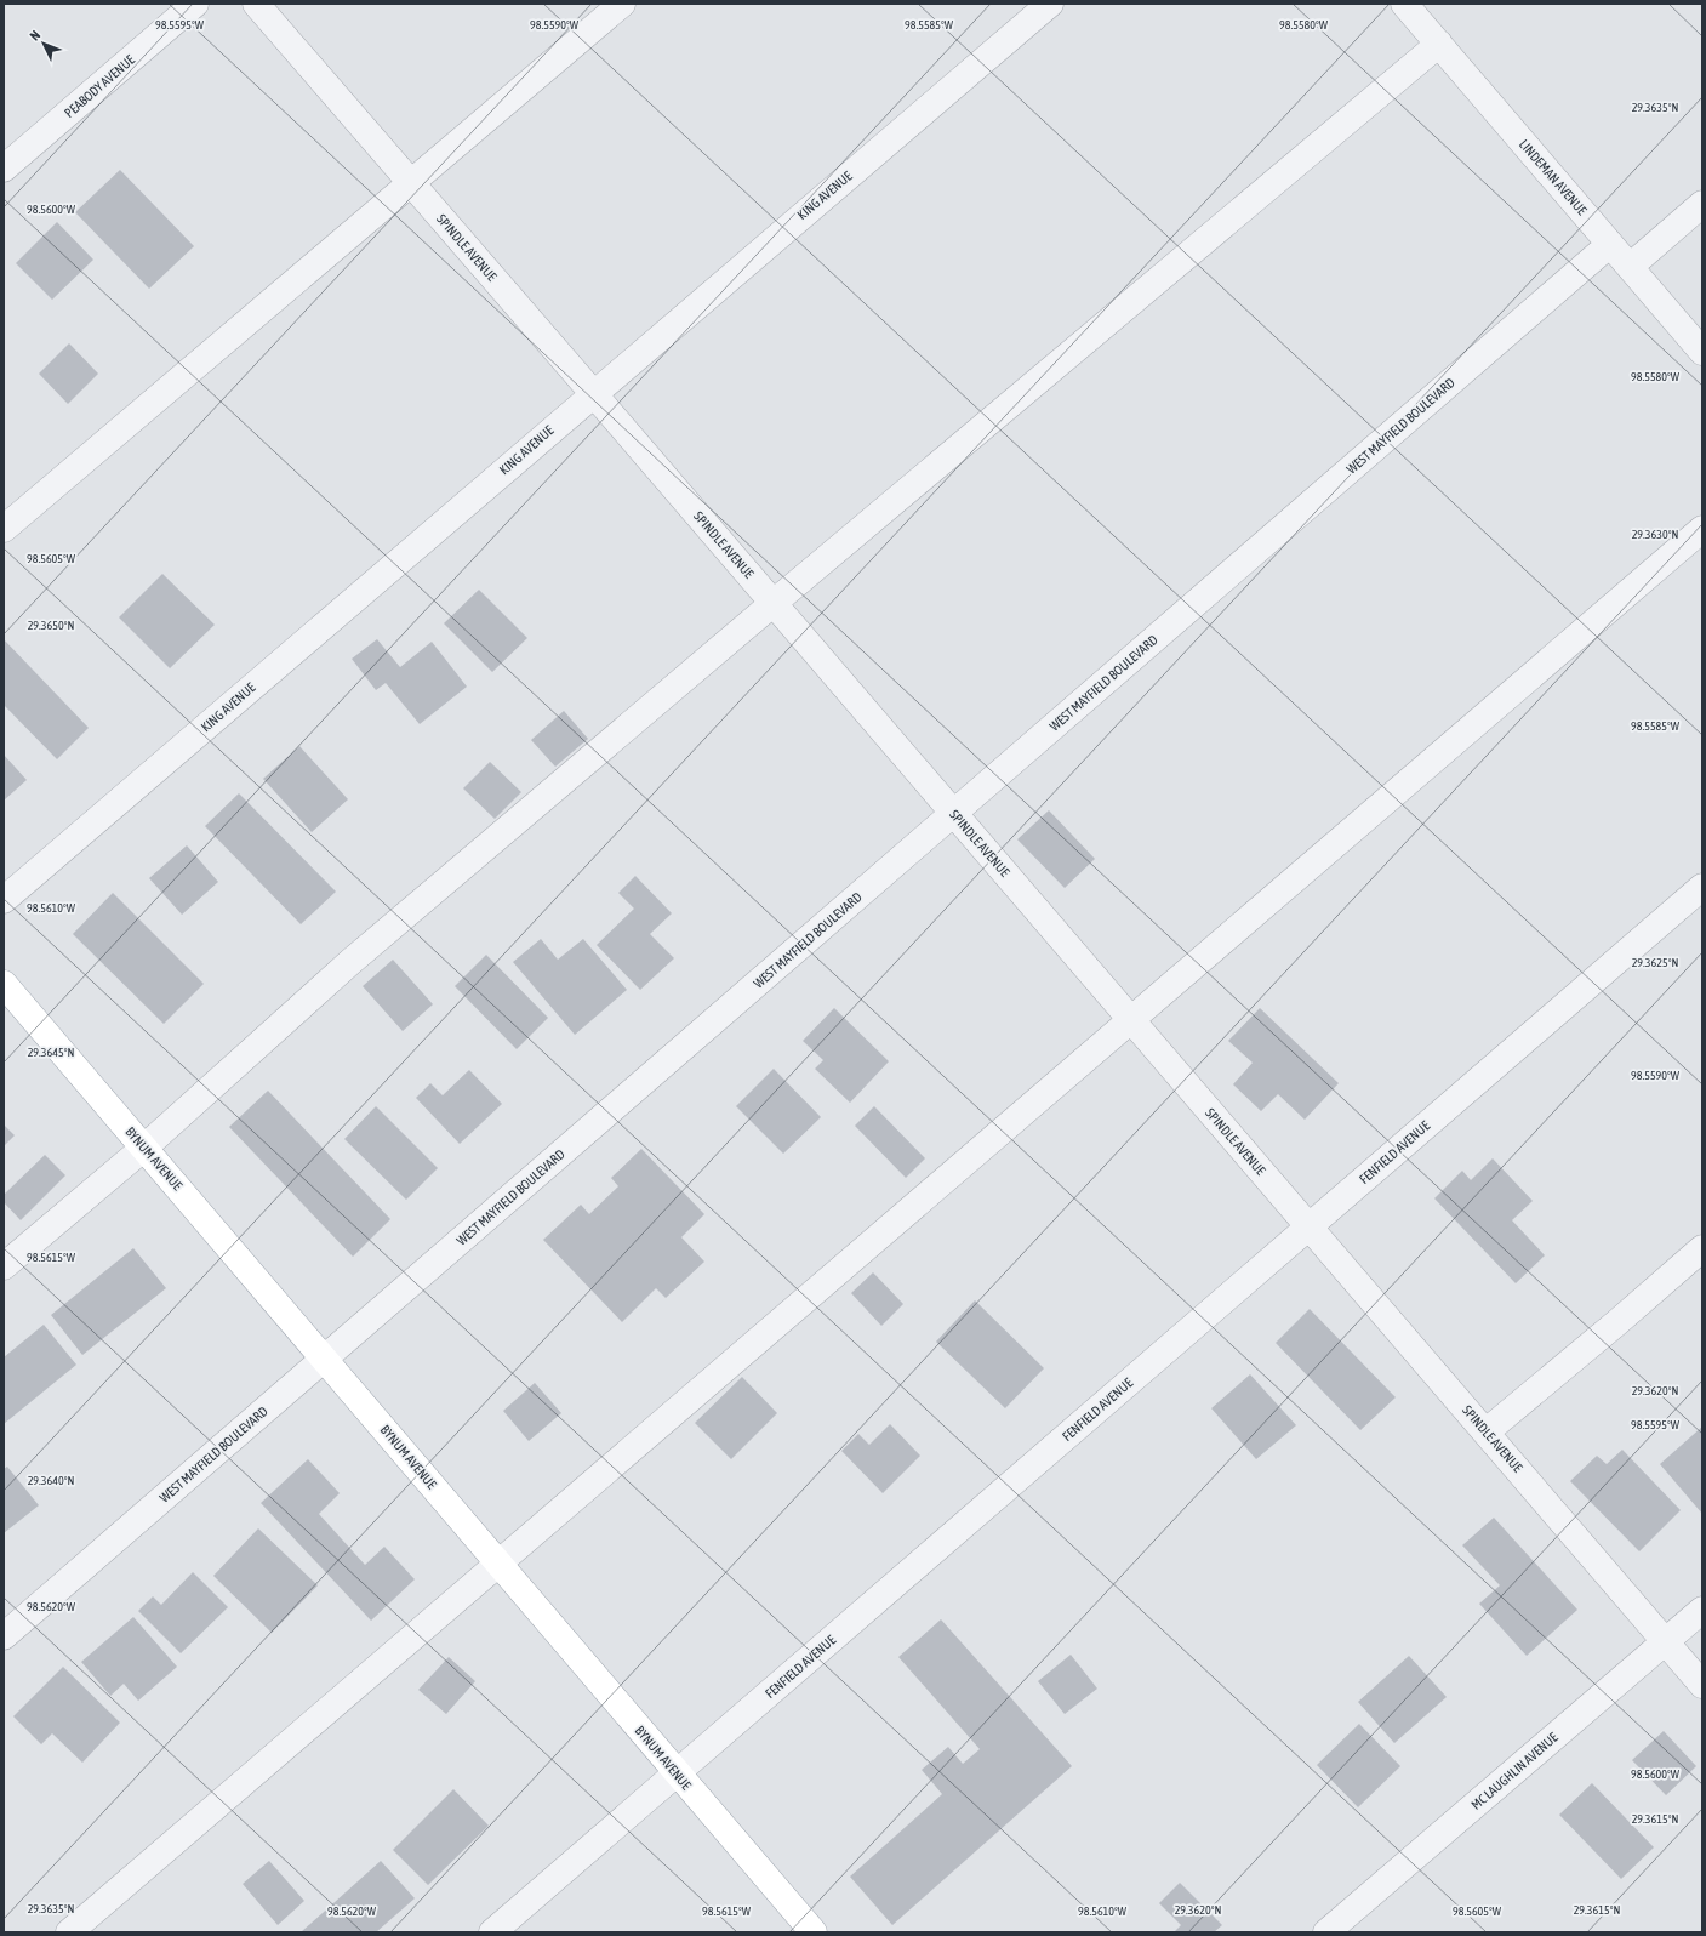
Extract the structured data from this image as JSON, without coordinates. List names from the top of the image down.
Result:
{
  "streets": {
    "main road": ["BYNUM AVENUE"],
    "street": [
      "PEABODY AVENUE",
      "LINDEMAN AVENUE",
      "KING AVENUE",
      "SPINDLE AVENUE",
      "WEST MAYFIELD BOULEVARD",
      "FENFIELD AVENUE",
      "MC LAUGHLIN AVENUE"
    ]
  },
  "crossings": [
    ["LINDEMAN AVENUE", "WEST MAYFIELD BOULEVARD"],
    ["KING AVENUE", "SPINDLE AVENUE"],
    ["SPINDLE AVENUE", "WEST MAYFIELD BOULEVARD"],
    ["SPINDLE AVENUE", "FENFIELD AVENUE"],
    ["SPINDLE AVENUE", "MC LAUGHLIN AVENUE"],
    ["WEST MAYFIELD BOULEVARD", "BYNUM AVENUE"],
    ["FENFIELD AVENUE", "BYNUM AVENUE"]
  ],
  "north": "top left",
  "coordinates": [
    "98.5595°W",
    "98.5590°W",
    "98.5585°W",
    "98.5580°W",
    "29.3635°N",
    "98.5600°W",
    "29.3630°N",
    "98.5605°W",
    "29.3650°N",
    "98.5610°W",
    "29.3625°N",
    "29.3645°N",
    "98.5615°W",
    "29.3620°N",
    "29.3640°N",
    "98.5620°W",
    "29.3615°N"
  ]
}
